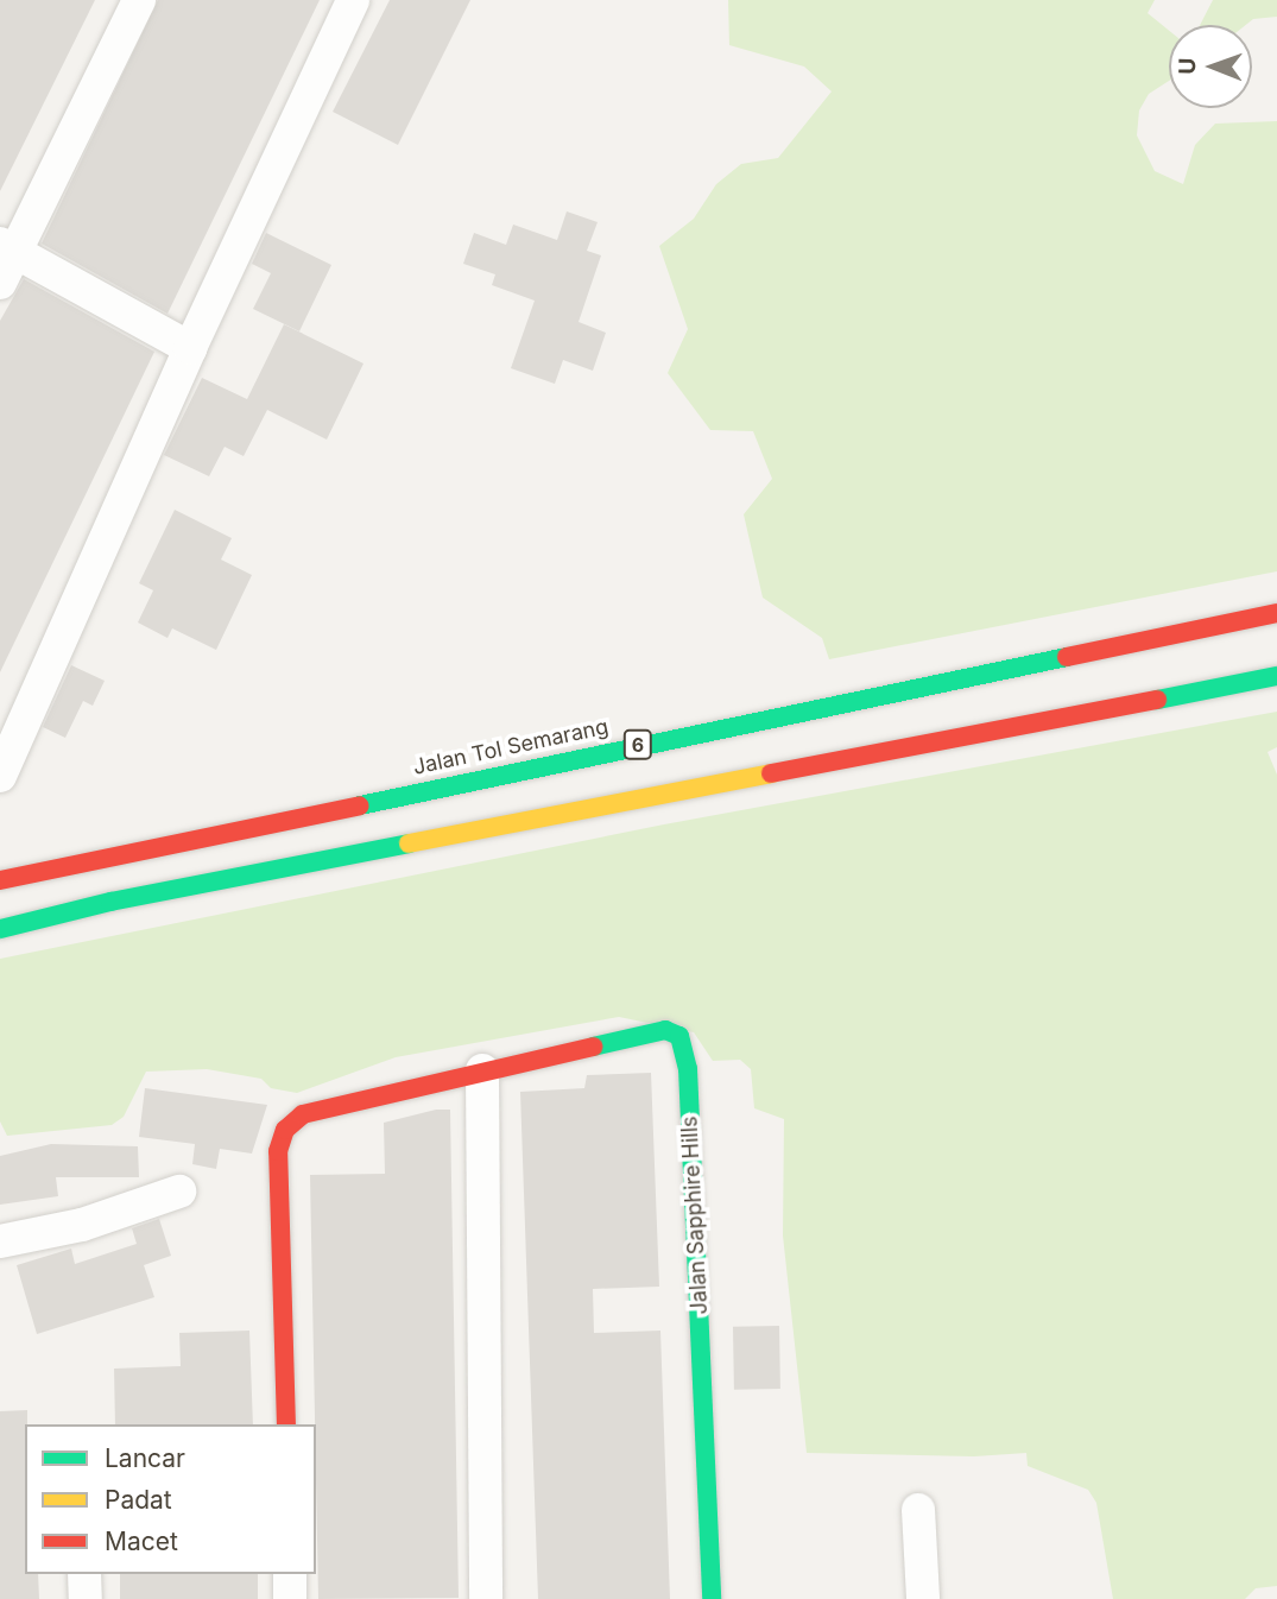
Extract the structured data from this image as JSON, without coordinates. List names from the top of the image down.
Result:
{
  "streets": {
    "main road": ["6", "Jalan Tol Semarang", "Jalan Sapphire Hills"]
  },
  "legend": ["Lancar", "Padat", "Macet"],
  "north": "left"
}
